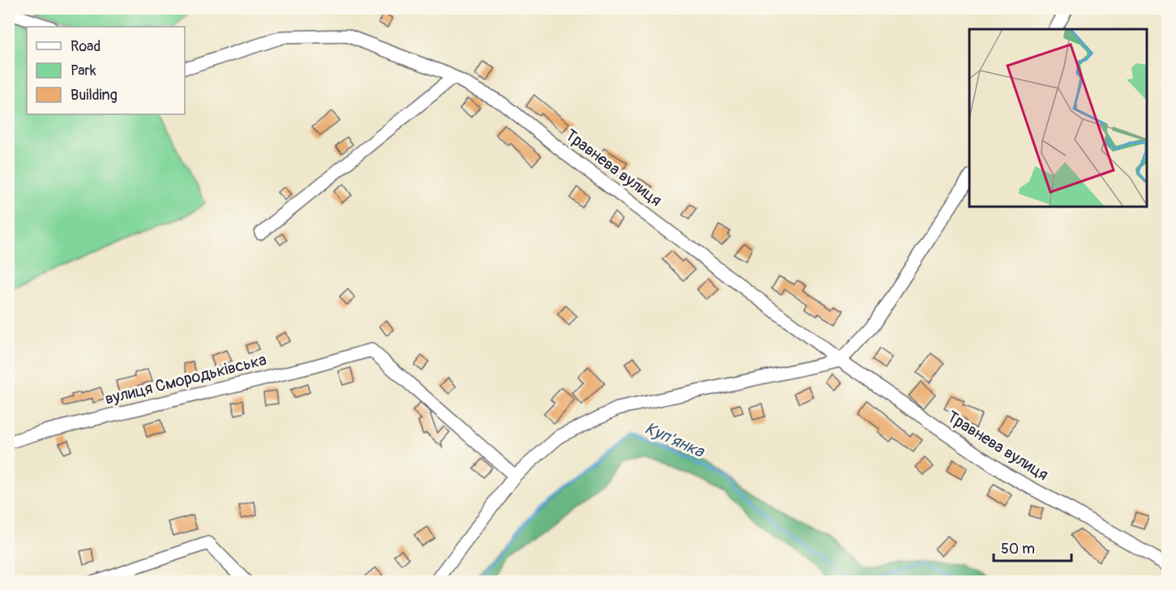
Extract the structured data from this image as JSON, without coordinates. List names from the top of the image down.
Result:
{
  "streets": {
    "street": ["Травнева вулиця", "вулиця Смородьківська"]
  },
  "water": ["Куп'янка"],
  "legend": ["Road", "Park", "Building"],
  "scale_bar": "50 m"
}
